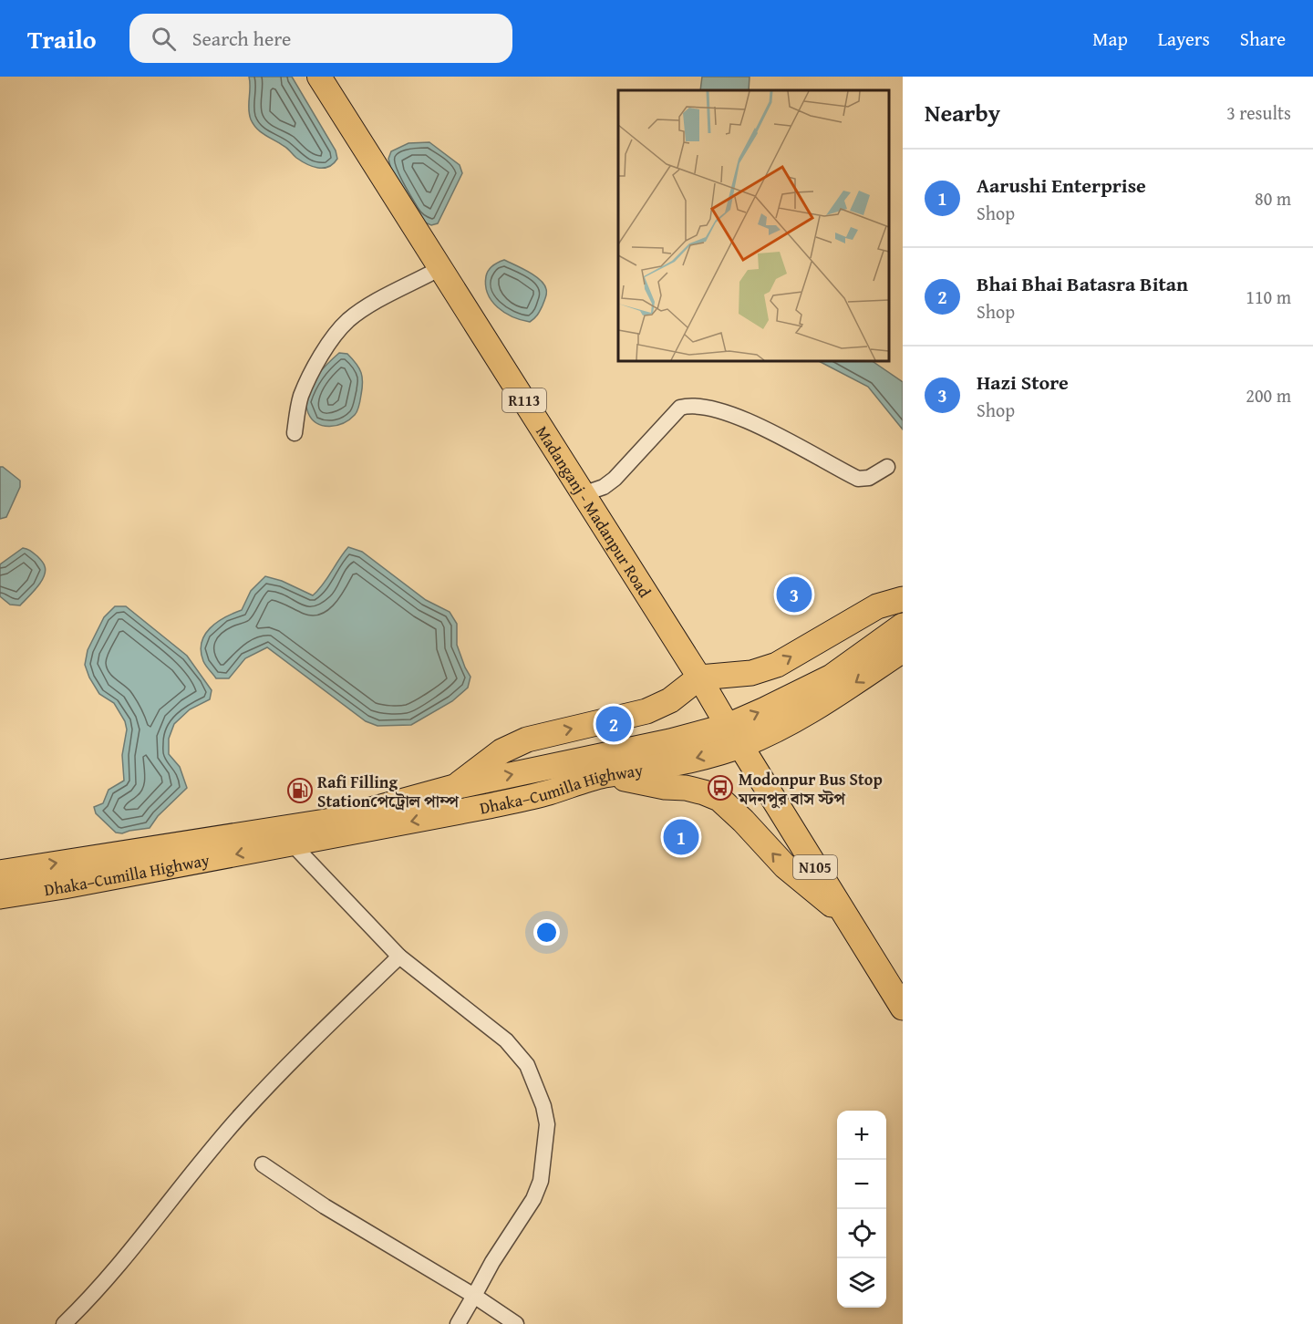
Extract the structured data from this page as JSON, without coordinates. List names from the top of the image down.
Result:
{
  "streets": {
    "highway": ["Dhaka–Cumilla Highway", "N105"],
    "main road": ["R113", "Madanganj - Madanpur Road"]
  },
  "crossings": [
    ["Madanganj - Madanpur Road", "Dhaka–Cumilla Highway"],
    ["Madanganj - Madanpur Road", "N105"],
    ["Dhaka–Cumilla Highway", "N105"]
  ],
  "places": {
    "bus stop": ["Modonpur Bus Stop মদনপুর বাস স্টপ"],
    "fuel station": ["Rafi Filling Stationপেট্রোল পাম্প"]
  },
  "page": {
    "header": "Trailo",
    "search": "Search here",
    "nav": ["Map", "Layers", "Share"],
    "heading": ["Nearby", "3 results"],
    "list": [
      {
        "mark": "1",
        "name": "Aarushi Enterprise",
        "note": "Shop",
        "value": "80 m"
      },
      {
        "mark": "2",
        "name": "Bhai Bhai Batasra Bitan",
        "note": "Shop",
        "value": "110 m"
      },
      {
        "mark": "3",
        "name": "Hazi Store",
        "note": "Shop",
        "value": "200 m"
      }
    ],
    "pins": ["3", "2", "1"],
    "map_buttons": ["+", "−"]
  }
}
